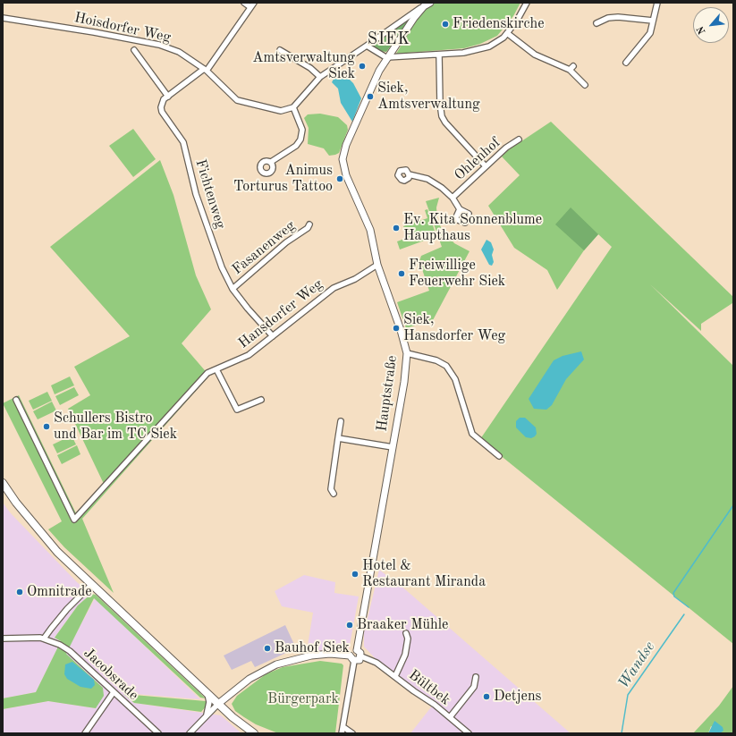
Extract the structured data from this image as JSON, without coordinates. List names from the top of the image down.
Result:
{
  "streets": {
    "street": [
      "Hoisdorfer Weg",
      "Ohlenhof",
      "Fichtenweg",
      "Fasanenweg",
      "Hansdorfer Weg",
      "Hauptstraße",
      "Jacobsrade",
      "Bültbek"
    ]
  },
  "crossings": [
    ["Fichtenweg", "Fasanenweg"],
    ["Fichtenweg", "Hansdorfer Weg"],
    ["Hansdorfer Weg", "Hauptstraße"],
    ["Hauptstraße", "Bültbek"]
  ],
  "districts": ["SIEK"],
  "water": ["Wandse"],
  "parks": ["Bürgerpark"],
  "places": [
    "Friedenskirche",
    "Amtsverwaltung Siek",
    "Siek, Amtsverwaltung",
    "Animus Torturus Tattoo",
    "Ev. Kita Sonnenblume Haupthaus",
    "Freiwillige Feuerwehr Siek",
    "Siek, Hansdorfer Weg",
    "Schullers Bistro und Bar im TC Siek",
    "Hotel & Restaurant Miranda",
    "Omnitrade",
    "Braaker Mühle",
    "Bauhof Siek",
    "Detjens"
  ],
  "north": "bottom left"
}
